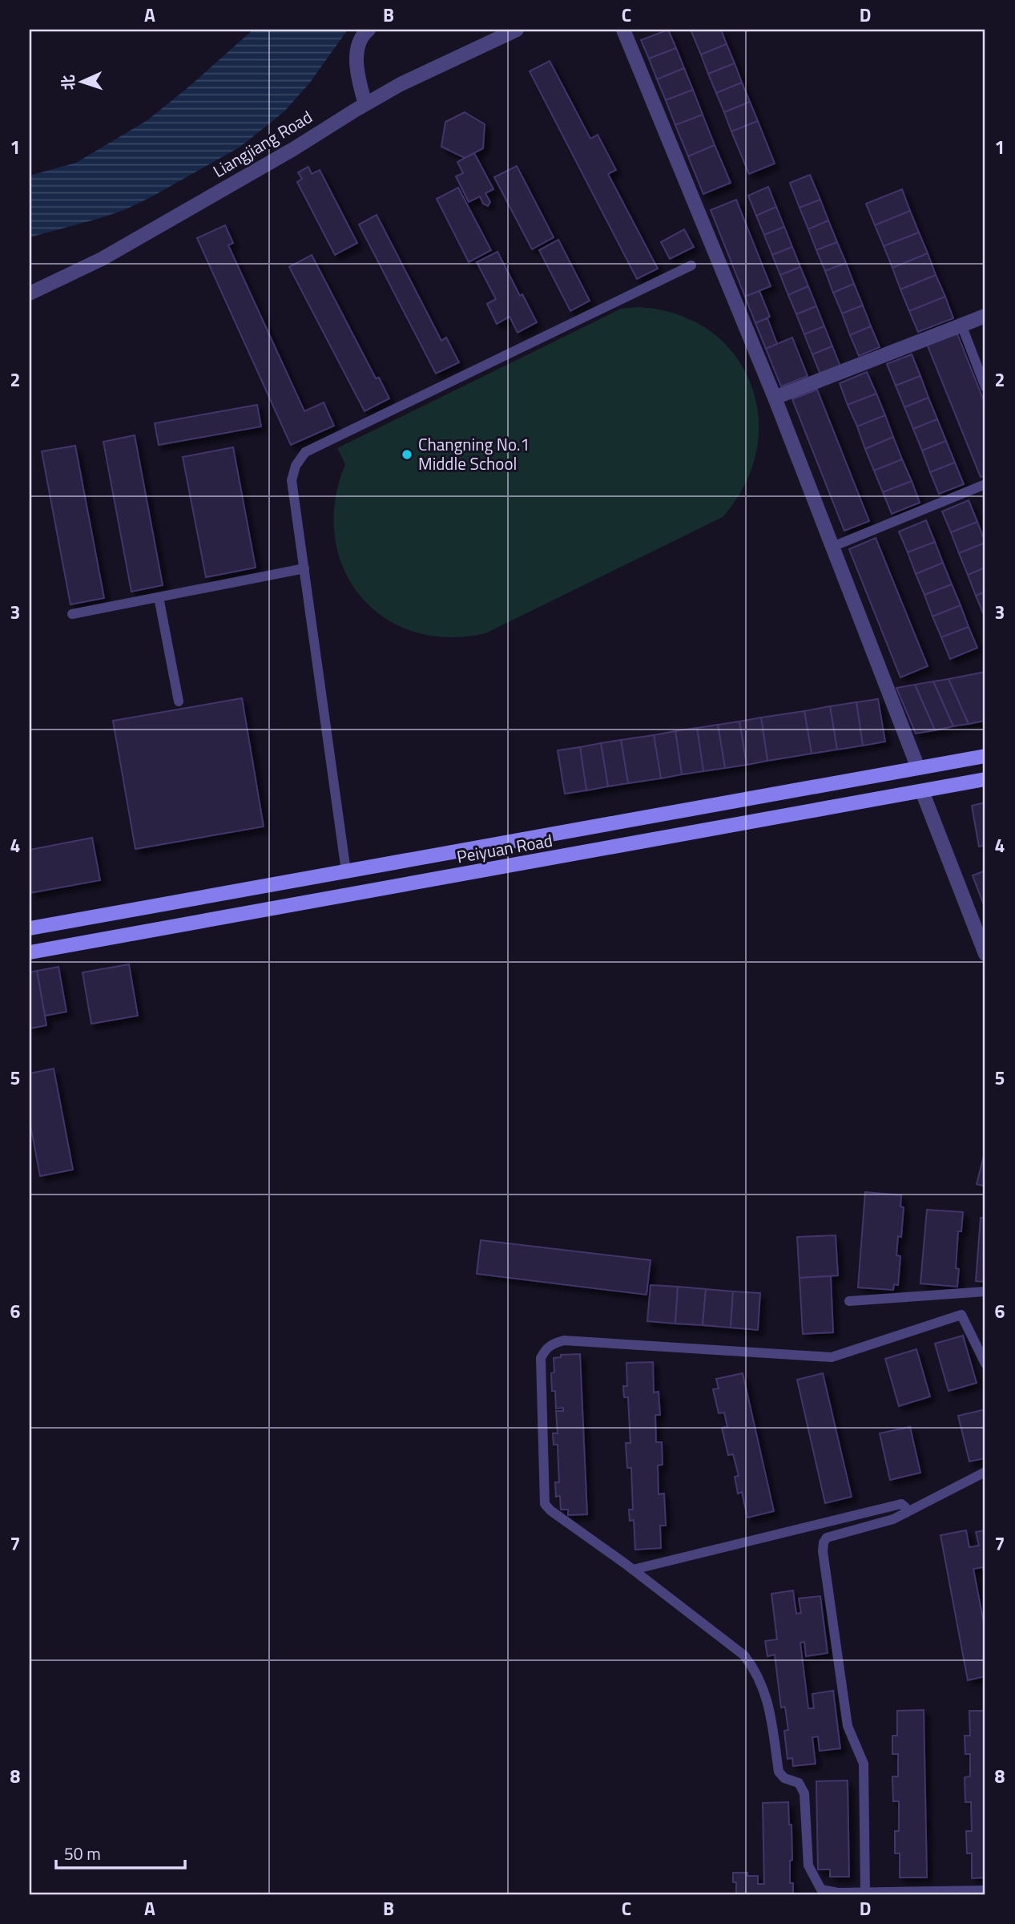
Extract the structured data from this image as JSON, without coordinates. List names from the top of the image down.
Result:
{
  "streets": {
    "main road": ["Peiyuan Road"],
    "street": ["Liangjiang Road"]
  },
  "places": ["Changning No.1 Middle School"],
  "scale_bar": "50 m",
  "north": "left",
  "grid": {
    "columns": [
      "A",
      "B",
      "C",
      "D"
    ],
    "rows": [
      "1",
      "2",
      "3",
      "4",
      "5",
      "6",
      "7",
      "8"
    ]
  }
}
